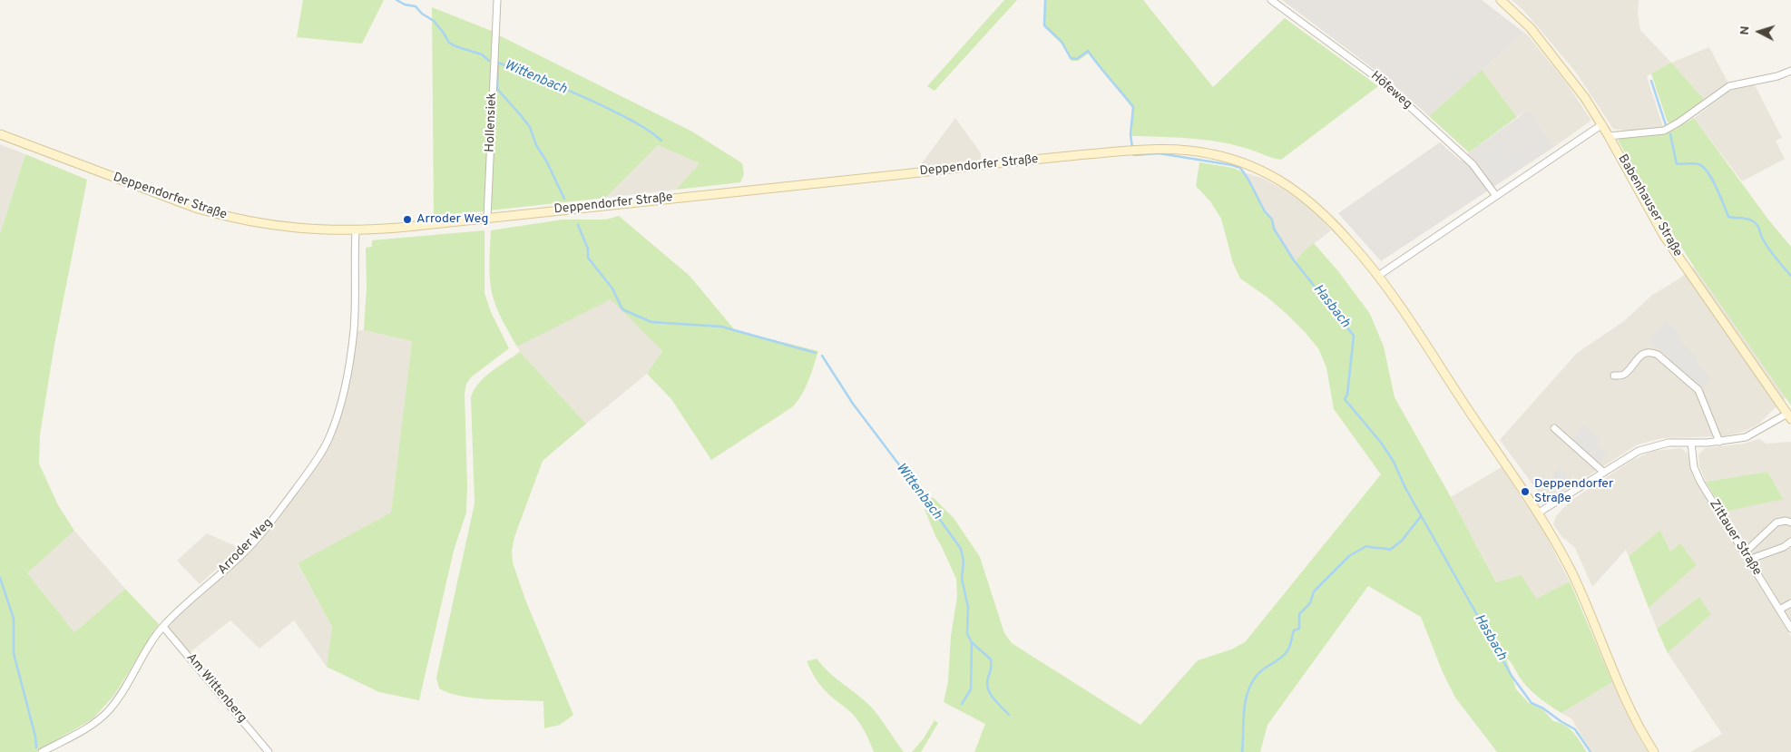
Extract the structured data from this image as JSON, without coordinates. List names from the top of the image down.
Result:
{
  "streets": {
    "street": [
      "Höfeweg",
      "Hollensiek",
      "Deppendorfer Straße",
      "Babenhauser Straße",
      "Zittauer Straße",
      "Arroder Weg",
      "Am Wittenberg"
    ]
  },
  "crossings": [
    ["Hollensiek", "Deppendorfer Straße"],
    ["Deppendorfer Straße", "Arroder Weg"],
    ["Arroder Weg", "Am Wittenberg"]
  ],
  "water": ["Wittenbach", "Hasbach"],
  "places": ["Arroder Weg", "Deppendorfer Straße"],
  "north": "left"
}
